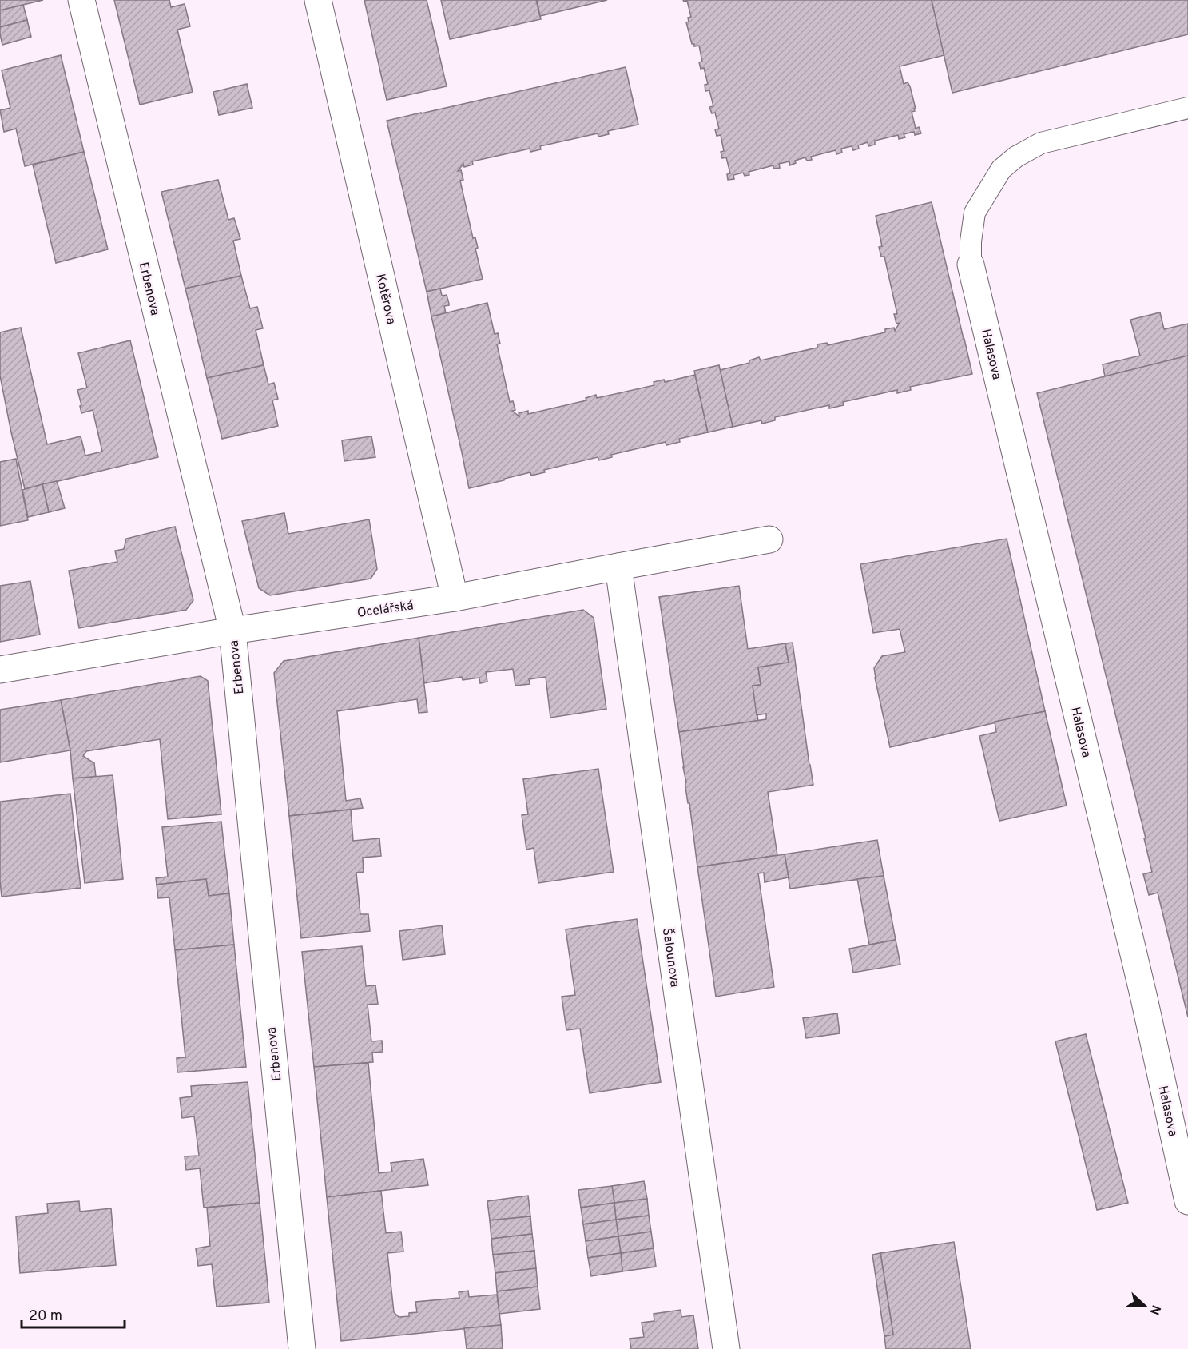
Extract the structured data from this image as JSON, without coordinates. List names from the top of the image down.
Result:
{
  "streets": {
    "street": [
      "Erbenova",
      "Kotěrova",
      "Halasova",
      "Ocelářská",
      "Šalounova"
    ]
  },
  "crossings": [
    ["Erbenova", "Ocelářská"],
    ["Kotěrova", "Ocelářská"],
    ["Ocelářská", "Šalounova"]
  ],
  "scale_bar": "20 m",
  "north": "right"
}
